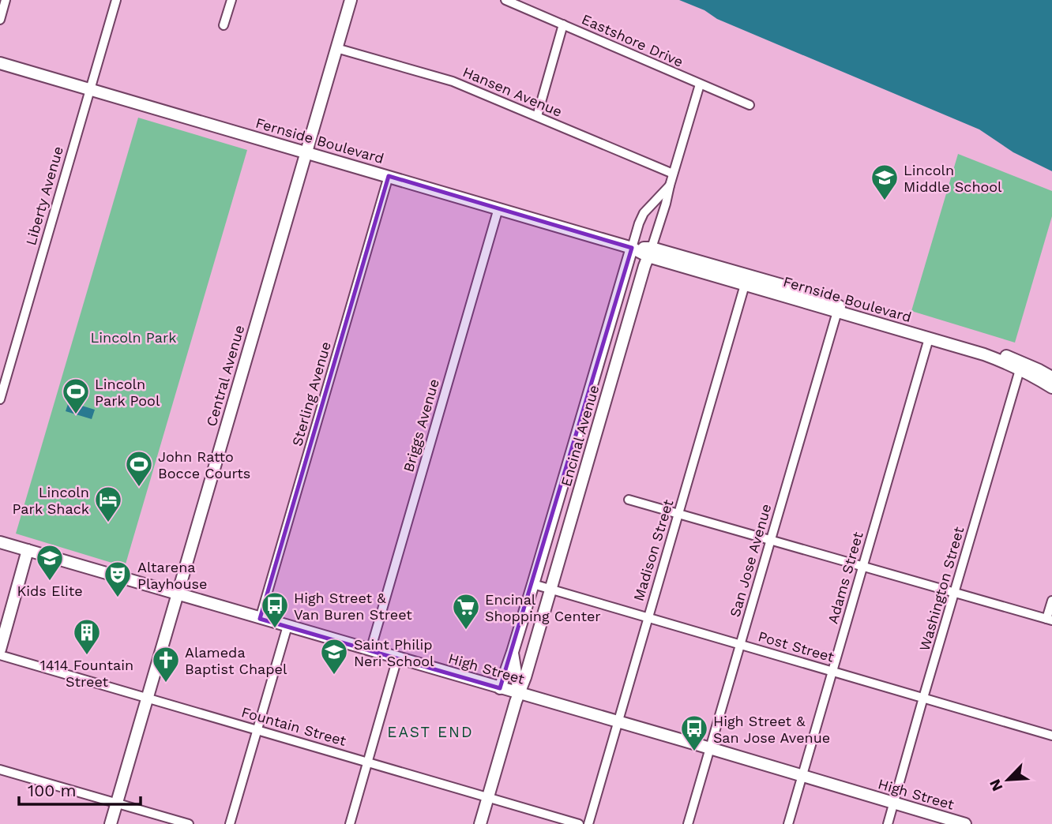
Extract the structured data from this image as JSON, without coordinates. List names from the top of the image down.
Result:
{
  "streets": {
    "main road": [
      "Fernside Boulevard",
      "Central Avenue",
      "Encinal Avenue",
      "High Street"
    ],
    "street": [
      "Eastshore Drive",
      "Hansen Avenue",
      "Liberty Avenue",
      "Sterling Avenue",
      "Briggs Avenue",
      "Madison Street",
      "San Jose Avenue",
      "Adams Street",
      "Washington Street",
      "Post Street",
      "Fountain Street"
    ]
  },
  "crossings": [
    ["Eastshore Drive", "Encinal Avenue"],
    ["Hansen Avenue", "Central Avenue"],
    ["Hansen Avenue", "Encinal Avenue"],
    ["Fernside Boulevard", "Liberty Avenue"],
    ["Fernside Boulevard", "Central Avenue"],
    ["Fernside Boulevard", "Sterling Avenue"],
    ["Fernside Boulevard", "Briggs Avenue"],
    ["Fernside Boulevard", "Encinal Avenue"],
    ["Fernside Boulevard", "Madison Street"],
    ["Fernside Boulevard", "San Jose Avenue"],
    ["Fernside Boulevard", "Adams Street"],
    ["Fernside Boulevard", "Washington Street"],
    ["Central Avenue", "High Street"],
    ["Central Avenue", "Fountain Street"],
    ["Sterling Avenue", "High Street"],
    ["Briggs Avenue", "High Street"],
    ["Encinal Avenue", "Post Street"],
    ["Encinal Avenue", "High Street"],
    ["Encinal Avenue", "Fountain Street"],
    ["Madison Street", "Post Street"],
    ["Madison Street", "High Street"],
    ["San Jose Avenue", "Post Street"],
    ["San Jose Avenue", "High Street"],
    ["Adams Street", "Post Street"],
    ["Adams Street", "High Street"],
    ["Washington Street", "Post Street"],
    ["Washington Street", "High Street"]
  ],
  "districts": ["EAST END"],
  "parks": ["Lincoln Park"],
  "places": {
    "school or university": ["Lincoln Middle School", "Kids Elite", "Saint Philip Neri School"],
    "sports": ["Lincoln Park Pool", "John Ratto Bocce Courts"],
    "hotel": ["Lincoln Park Shack"],
    "theatre": ["Altarena Playhouse"],
    "bus stop": ["High Street & Van Buren Street", "High Street & San Jose Avenue"],
    "supermarket": ["Encinal Shopping Center"],
    "building": ["1414 Fountain Street"],
    "church": ["Alameda Baptist Chapel"]
  },
  "scale_bar": "100 m",
  "north": "bottom left"
}
